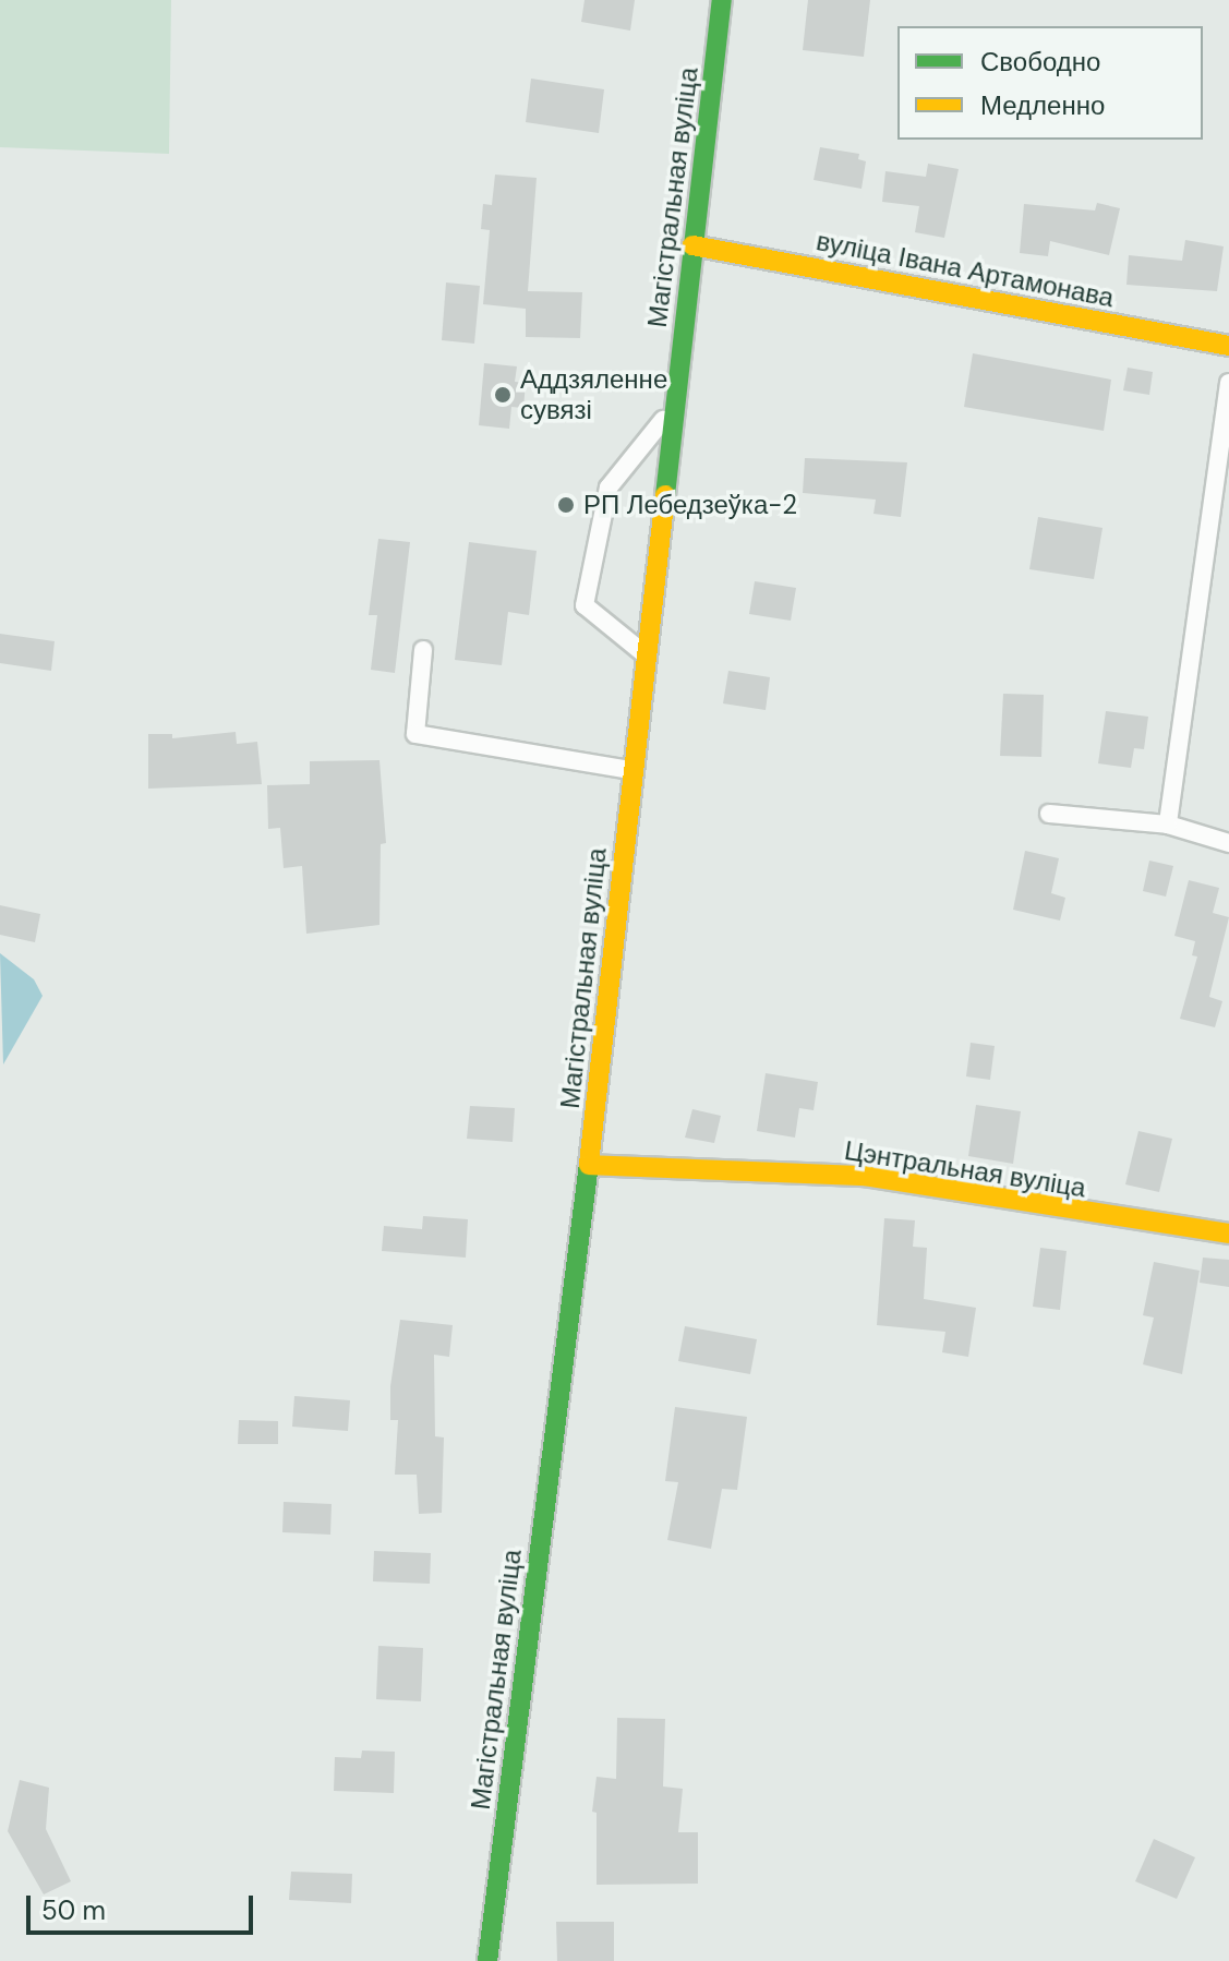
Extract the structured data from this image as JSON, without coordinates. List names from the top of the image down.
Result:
{
  "streets": {
    "main road": ["Магістральная вуліца", "вуліца Івана Артамонава", "Цэнтральная вуліца"]
  },
  "crossings": [
    ["Магістральная вуліца", "вуліца Івана Артамонава"],
    ["Магістральная вуліца", "Цэнтральная вуліца"]
  ],
  "places": ["Аддзяленне сувязі", "РП Лебедзеўка-2"],
  "legend": ["Свободно", "Медленно"],
  "scale_bar": "50 m"
}
